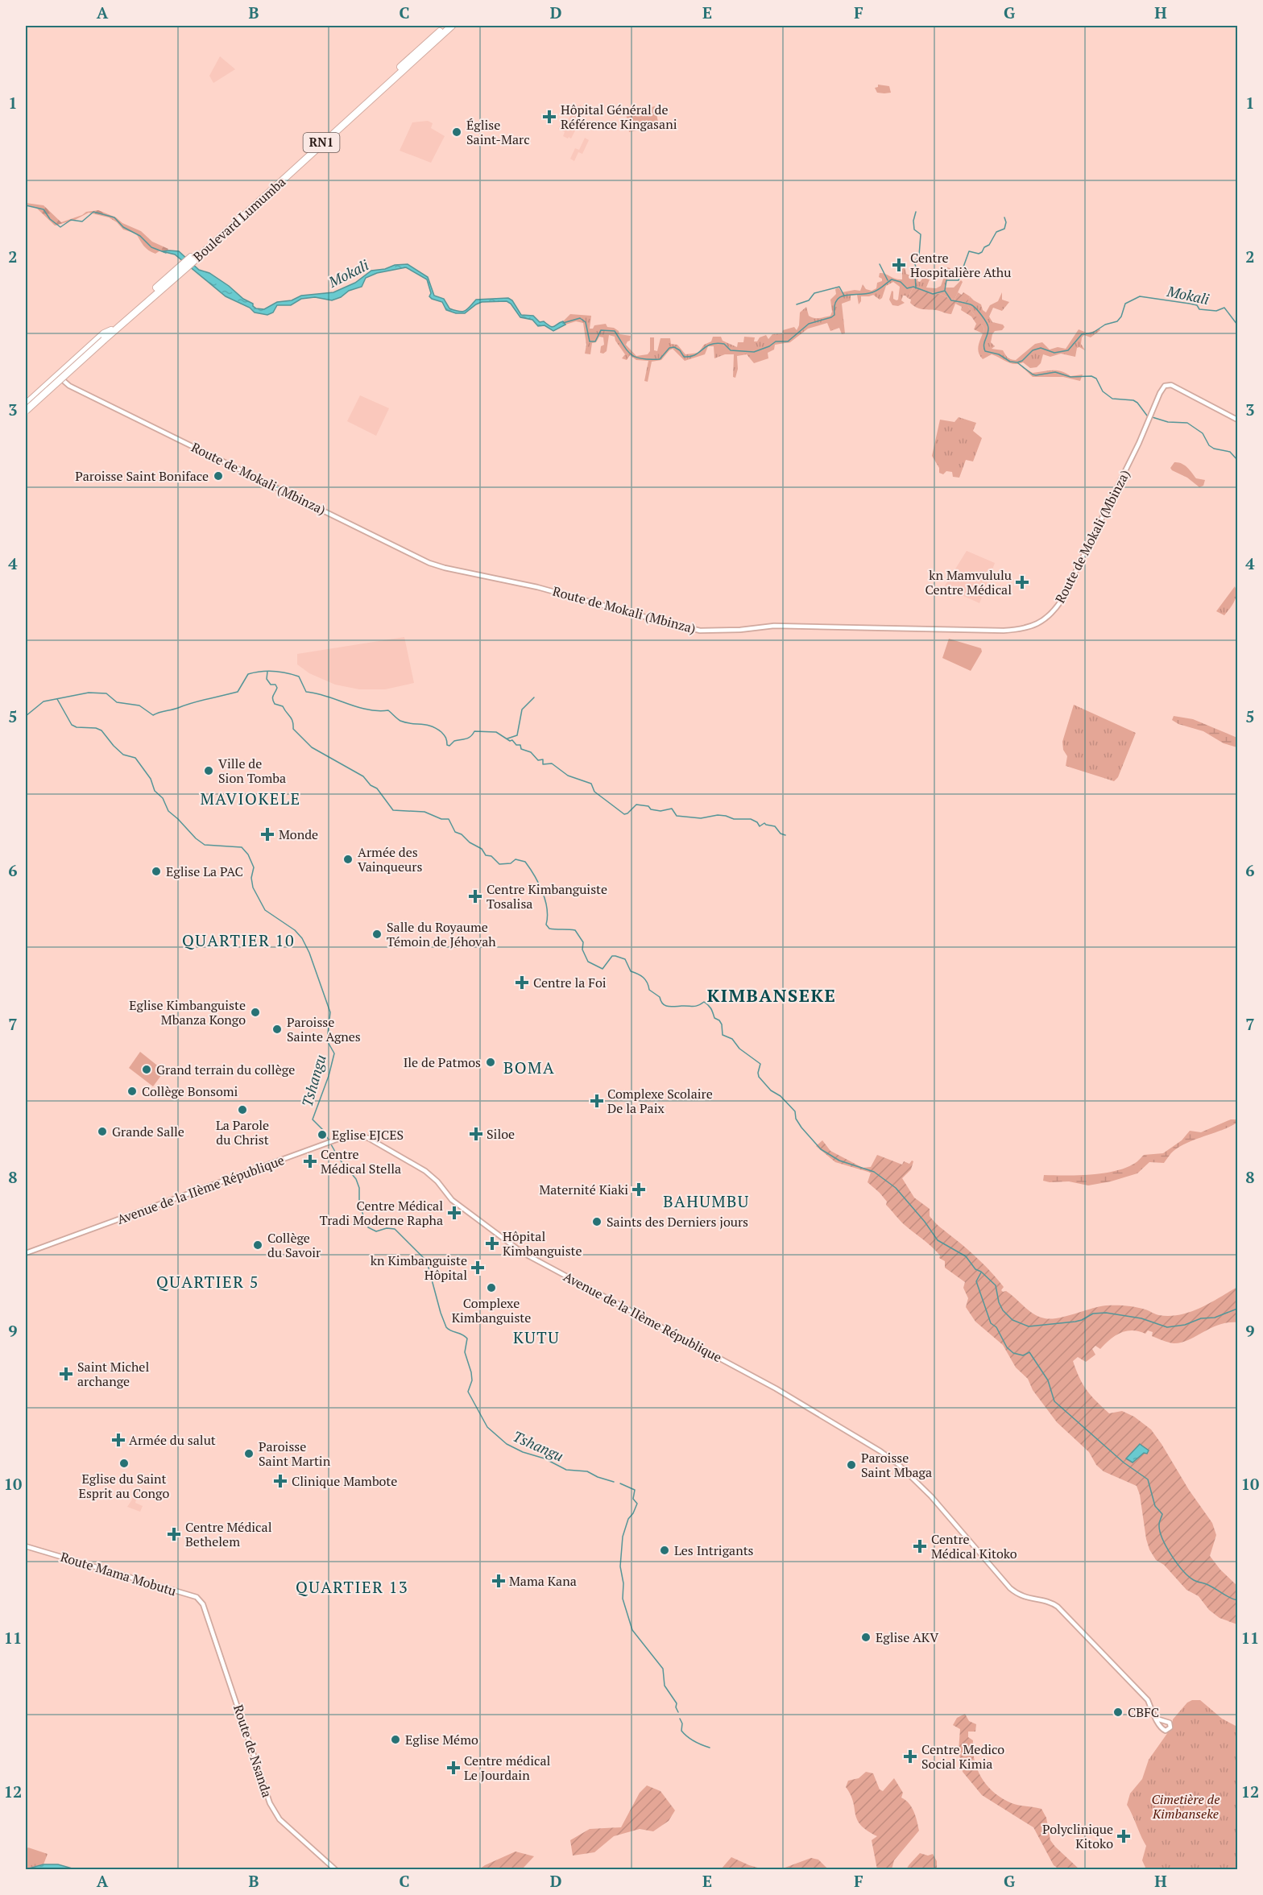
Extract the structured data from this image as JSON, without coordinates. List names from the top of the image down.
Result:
{
  "streets": {
    "highway": ["RN1", "Boulevard Lumumba"],
    "street": [
      "Route de Mokali (Mbinza)",
      "Avenue de la IIème République",
      "Route Mama Mobutu",
      "Route de Nsanda"
    ]
  },
  "crossings": [
    ["Route Mama Mobutu", "Route de Nsanda"]
  ],
  "districts": [
    "MAVIOKELE",
    "QUARTIER 10",
    "KIMBANSEKE",
    "BOMA",
    "BAHUMBU",
    "QUARTIER 5",
    "KUTU",
    "QUARTIER 13"
  ],
  "water": ["Mokali", "Tshangu"],
  "parks": ["Cimetière de Kimbanseke"],
  "places": {
    "health": [
      "Hôpital Général de Référence Kingasani",
      "Centre Hospitalière Athu",
      "kn Mamvululu Centre Médical",
      "Monde",
      "Centre Kimbanguiste Tosalisa",
      "Centre la Foi",
      "Complexe Scolaire De la Paix",
      "Siloe",
      "Centre Médical Stella",
      "Maternité Kiaki",
      "Centre Médical Tradi Moderne Rapha",
      "Hôpital Kimbanguiste",
      "kn Kimbanguiste Hôpital",
      "Saint Michel archange",
      "Armée du salut",
      "Clinique Mambote",
      "Centre Médical Bethelem",
      "Centre Médical Kitoko",
      "Mama Kana",
      "Centre Medico Social Kimia",
      "Centre médical Le Jourdain",
      "Polyclinique Kitoko"
    ],
    "other": [
      "Église Saint-Marc",
      "Paroisse Saint Boniface",
      "Ville de Sion Tomba",
      "Armée des Vainqueurs",
      "Eglise La PAC",
      "Salle du Royaume Témoin de Jéhovah",
      "Eglise Kimbanguiste Mbanza Kongo",
      "Paroisse Sainte Agnes",
      "Ile de Patmos",
      "Grand terrain du collège",
      "Collège Bonsomi",
      "La Parole du Christ",
      "Grande Salle",
      "Eglise EJCES",
      "Saints des Derniers jours",
      "Collège du Savoir",
      "Complexe Kimbanguiste",
      "Paroisse Saint Martin",
      "Eglise du Saint Esprit au Congo",
      "Paroisse Saint Mbaga",
      "Les Intrigants",
      "Eglise AKV",
      "CBFC",
      "Eglise Mémo"
    ]
  },
  "grid": {
    "columns": [
      "A",
      "B",
      "C",
      "D",
      "E",
      "F",
      "G",
      "H"
    ],
    "rows": [
      "1",
      "2",
      "3",
      "4",
      "5",
      "6",
      "7",
      "8",
      "9",
      "10",
      "11",
      "12"
    ]
  }
}
